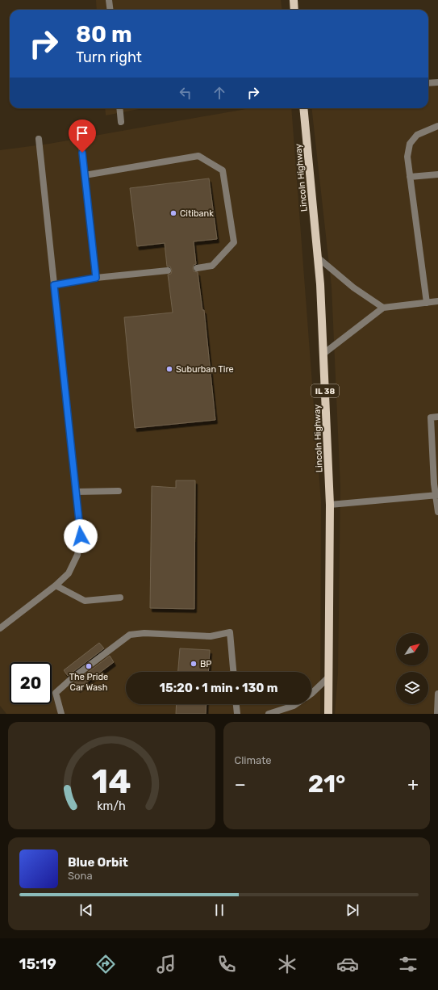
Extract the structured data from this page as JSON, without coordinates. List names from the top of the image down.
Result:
{
  "streets": {
    "main road": ["Lincoln Highway", "IL 38"]
  },
  "places": [
    "Citibank",
    "Suburban Tire",
    "BP",
    "The Pride Car Wash"
  ],
  "north": "top right",
  "page": {
    "turn": ["80 m", "Turn right"],
    "limit": "20",
    "trip": "15:20 · 1 min · 130 m",
    "tile": "Climate",
    "heat": ["−", "21°", "+"],
    "song": ["Blue Orbit", "Sona"],
    "tabs": "15:19",
    "gauge": ["14", "km/h"]
  }
}
